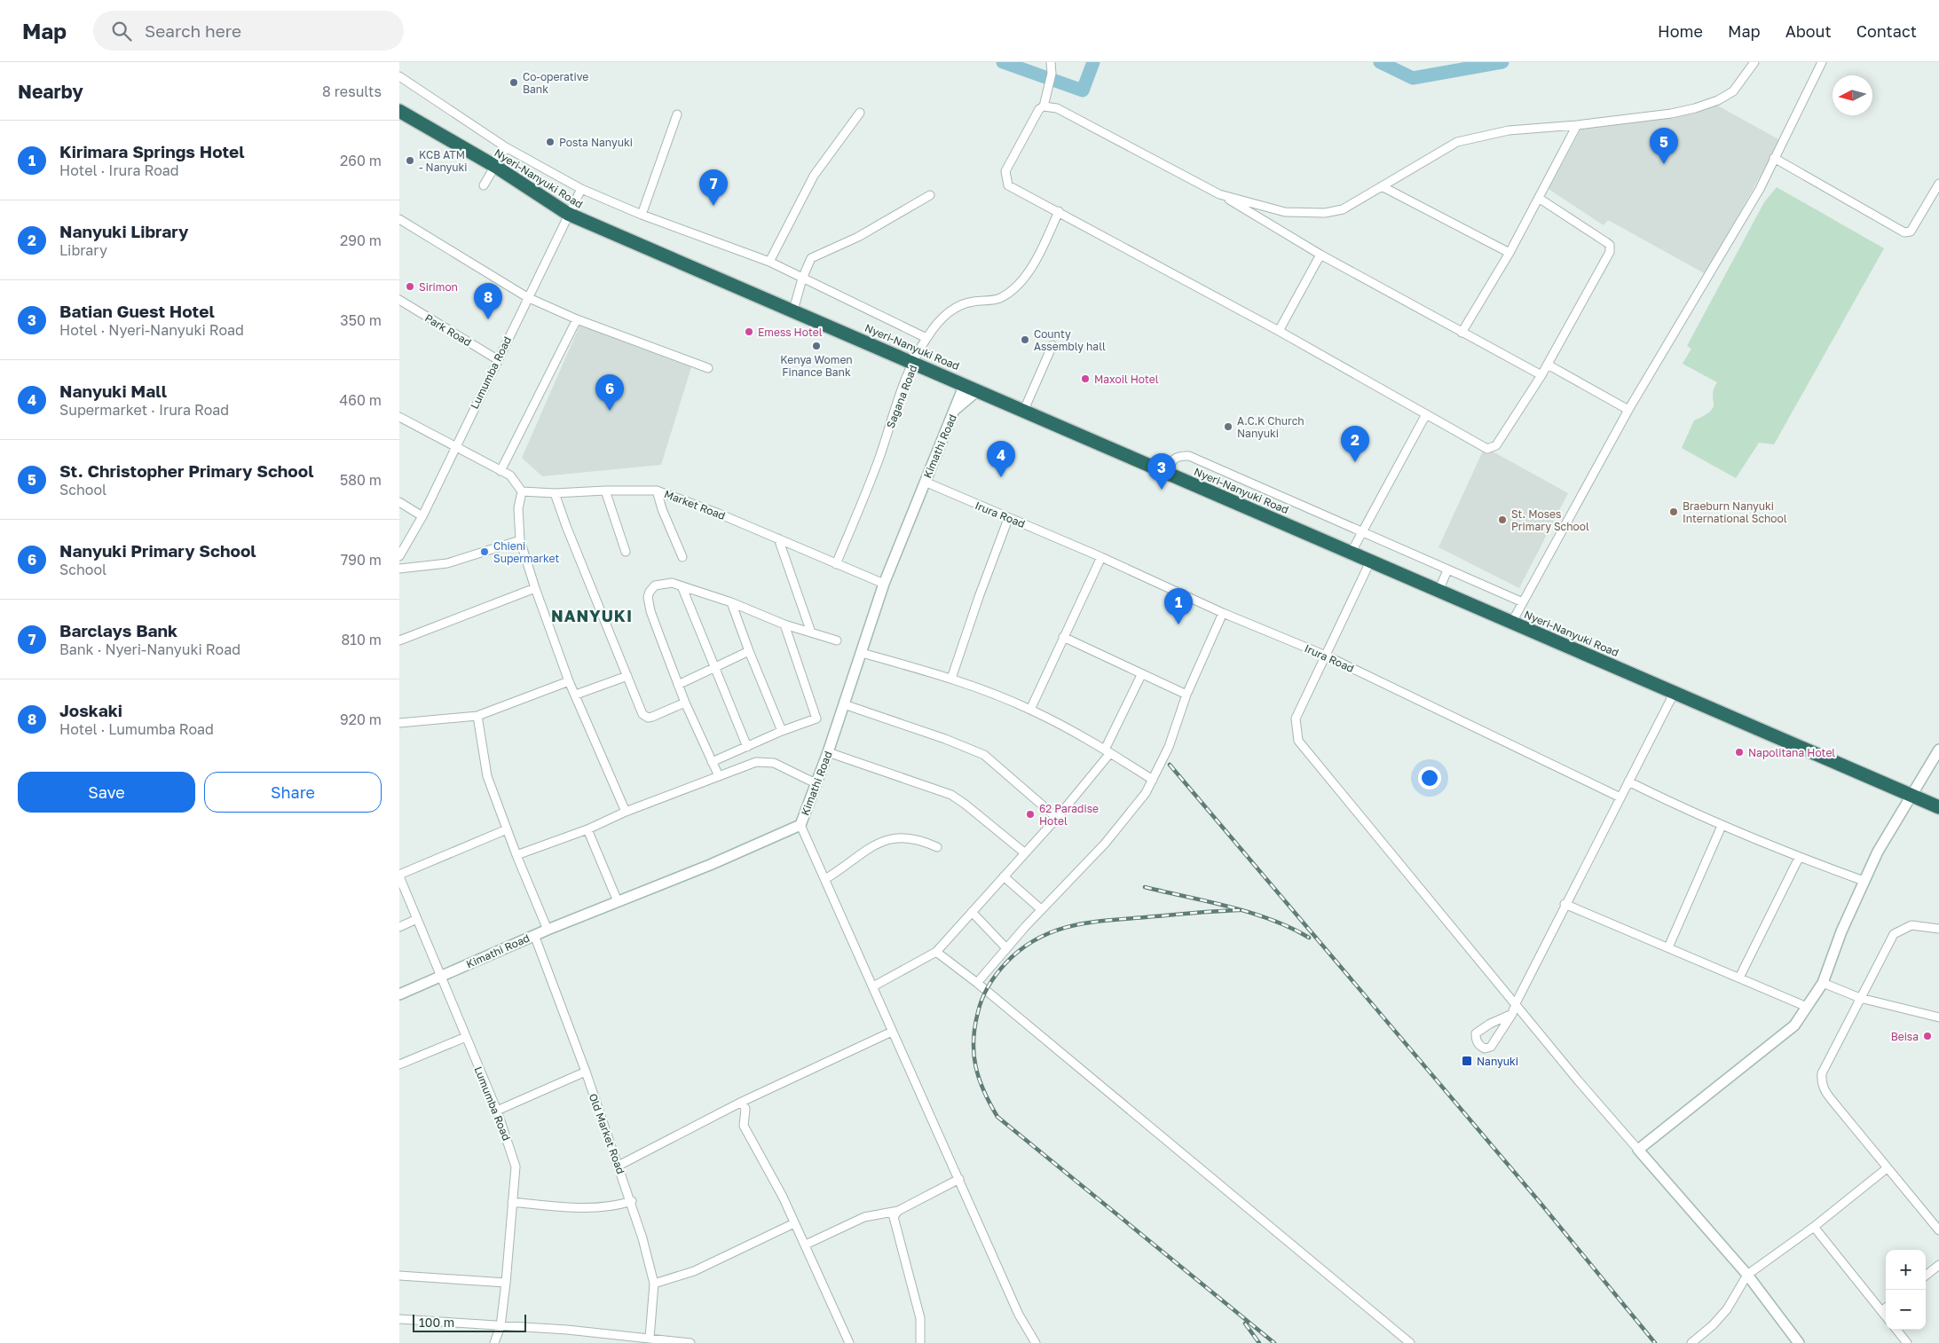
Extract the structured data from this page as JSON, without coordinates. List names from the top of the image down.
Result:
{
  "streets": {
    "highway": ["Nyeri-Nanyuki Road"],
    "street": [
      "Park Road",
      "Lumumba Road",
      "Sagana Road",
      "Kimathi Road",
      "Market Road",
      "Irura Road",
      "Old Market Road"
    ]
  },
  "crossings": [
    ["Nyeri-Nanyuki Road", "Lumumba Road"],
    ["Nyeri-Nanyuki Road", "Sagana Road"],
    ["Nyeri-Nanyuki Road", "Kimathi Road"],
    ["Park Road", "Lumumba Road"],
    ["Lumumba Road", "Kimathi Road"],
    ["Sagana Road", "Market Road"],
    ["Kimathi Road", "Market Road"],
    ["Kimathi Road", "Irura Road"],
    ["Kimathi Road", "Old Market Road"]
  ],
  "districts": ["NANYUKI"],
  "places": {
    "other": [
      "Co-operative Bank",
      "Posta Nanyuki",
      "KCB ATM - Nanyuki",
      "Sirimon",
      "Emess Hotel",
      "County Assembly hall",
      "Kenya Women Finance Bank",
      "Maxoil Hotel",
      "A.C.K Church Nanyuki",
      "Braeburn Nanyuki International School",
      "St. Moses Primary School",
      "Chieni Supermarket",
      "Napolitana Hotel",
      "62 Paradise Hotel",
      "Beisa"
    ],
    "transit": ["Nanyuki"]
  },
  "scale_bar": "100 m",
  "north": "left",
  "page": {
    "header": "Map",
    "search": "Search here",
    "nav": [
      "Home",
      "Map",
      "About",
      "Contact"
    ],
    "heading": ["Nearby", "8 results"],
    "list": [
      {
        "mark": "1",
        "name": "Kirimara Springs Hotel",
        "note": "Hotel · Irura Road",
        "value": "260 m"
      },
      {
        "mark": "2",
        "name": "Nanyuki Library",
        "note": "Library",
        "value": "290 m"
      },
      {
        "mark": "3",
        "name": "Batian Guest Hotel",
        "note": "Hotel · Nyeri-Nanyuki Road",
        "value": "350 m"
      },
      {
        "mark": "4",
        "name": "Nanyuki Mall",
        "note": "Supermarket · Irura Road",
        "value": "460 m"
      },
      {
        "mark": "5",
        "name": "St. Christopher Primary School",
        "note": "School",
        "value": "580 m"
      },
      {
        "mark": "6",
        "name": "Nanyuki Primary School",
        "note": "School",
        "value": "790 m"
      },
      {
        "mark": "7",
        "name": "Barclays Bank",
        "note": "Bank · Nyeri-Nanyuki Road",
        "value": "810 m"
      },
      {
        "mark": "8",
        "name": "Joskaki",
        "note": "Hotel · Lumumba Road",
        "value": "920 m"
      }
    ],
    "pins": [
      "5",
      "7",
      "8",
      "6",
      "2",
      "4",
      "3",
      "1"
    ],
    "buttons": ["Save", "Share"],
    "map_buttons": ["+", "−"],
    "scale": "100 m"
  }
}
